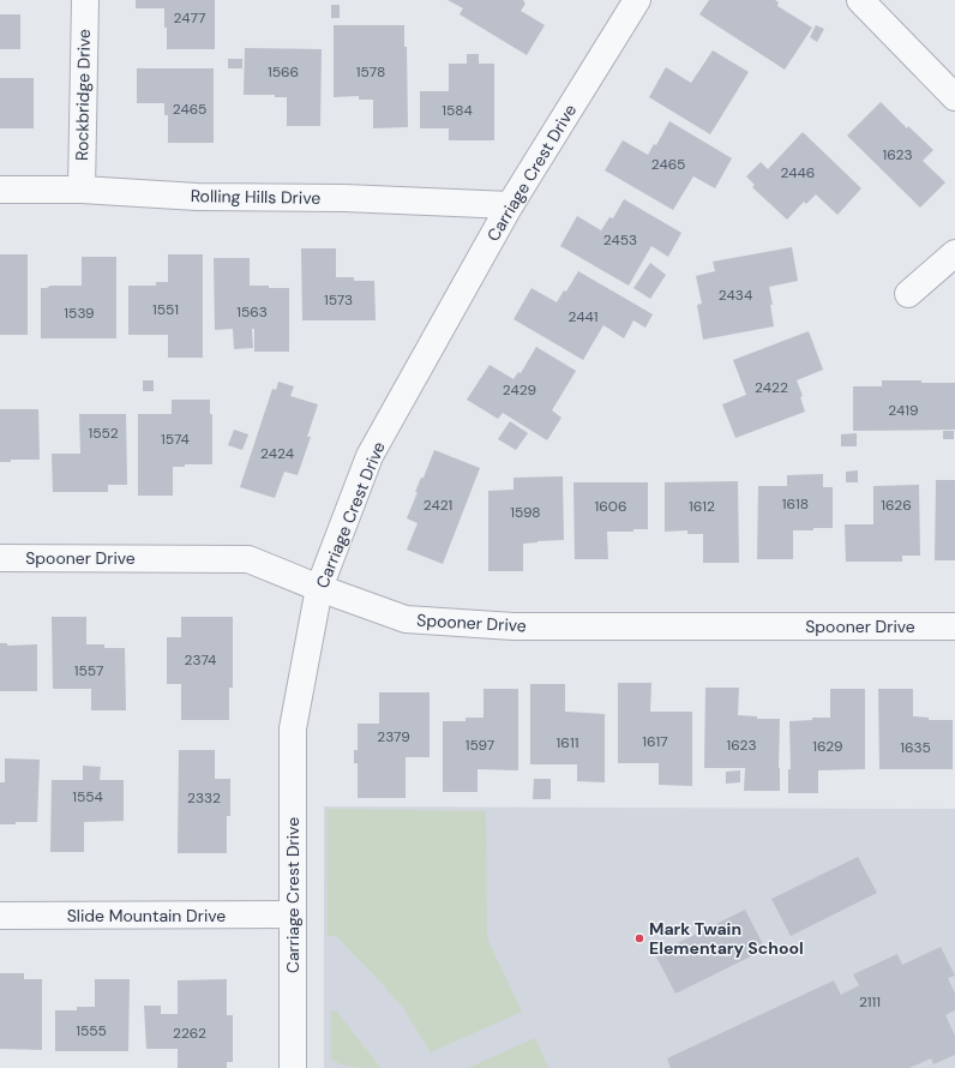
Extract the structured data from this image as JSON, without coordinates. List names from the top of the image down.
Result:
{
  "streets": {
    "street": [
      "Rockbridge Drive",
      "Carriage Crest Drive",
      "Rolling Hills Drive",
      "Spooner Drive",
      "Slide Mountain Drive"
    ]
  },
  "crossings": [
    ["Rockbridge Drive", "Rolling Hills Drive"],
    ["Carriage Crest Drive", "Rolling Hills Drive"],
    ["Carriage Crest Drive", "Spooner Drive"],
    ["Carriage Crest Drive", "Slide Mountain Drive"]
  ],
  "places": ["Mark Twain Elementary School"],
  "house_numbers": [
    "2477",
    "1566",
    "1578",
    "2465",
    "1584",
    "1623",
    "2465",
    "2446",
    "2453",
    "2434",
    "1573",
    "1551",
    "1563",
    "1539",
    "2441",
    "2422",
    "2429",
    "2419",
    "1552",
    "1574",
    "2424",
    "1618",
    "2421",
    "1626",
    "1606",
    "1612",
    "1598",
    "2374",
    "1557",
    "2379",
    "1617",
    "1611",
    "1597",
    "1623",
    "1629",
    "1635",
    "1554",
    "2332",
    "2111",
    "1555",
    "2262"
  ]
}
